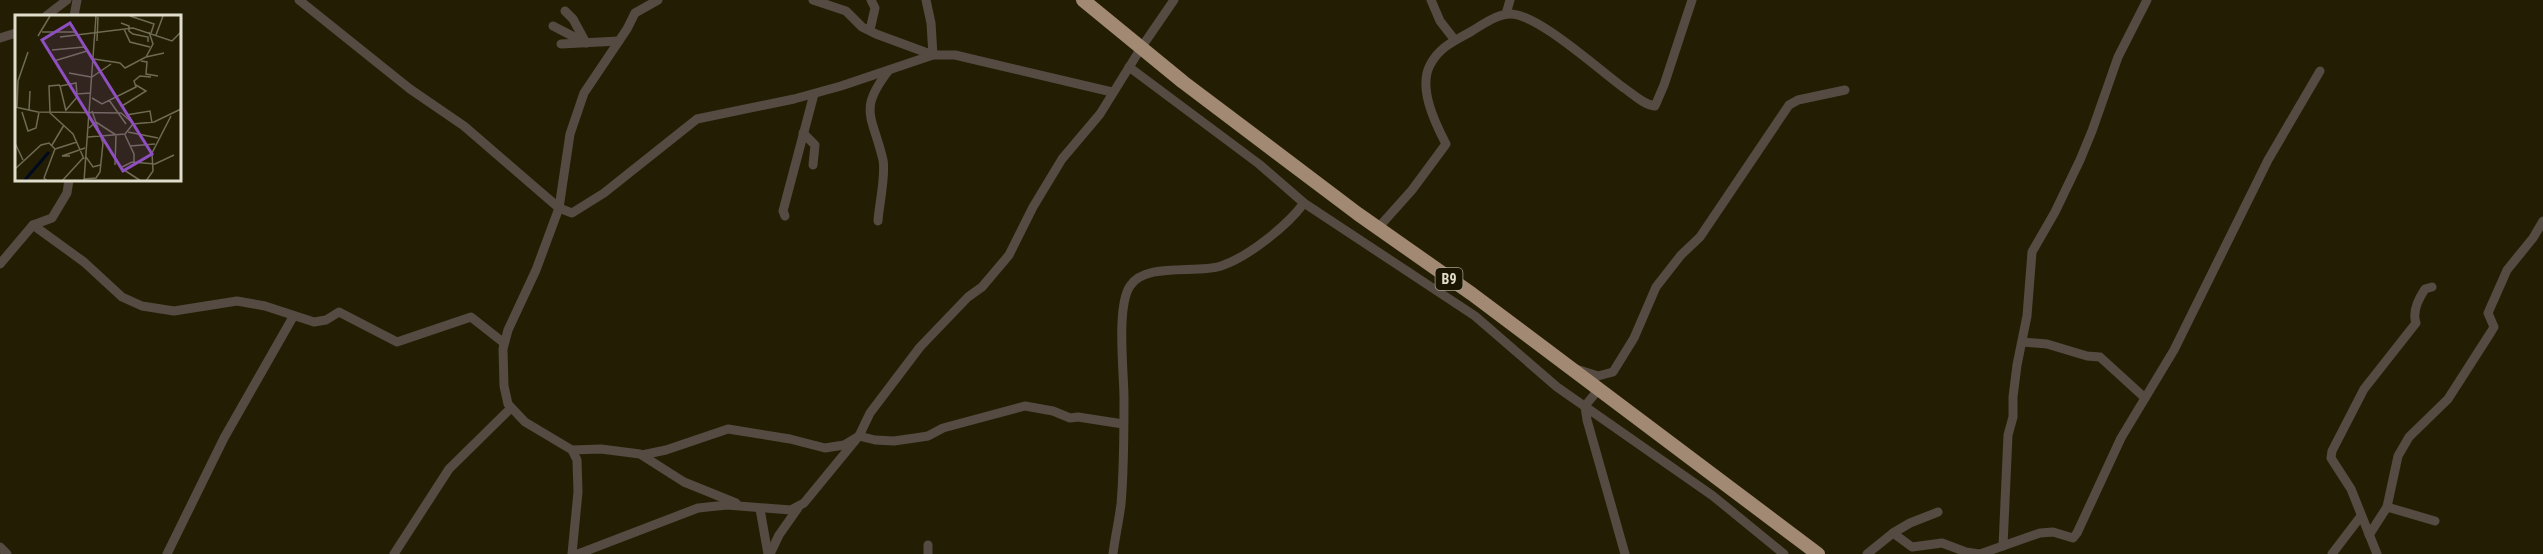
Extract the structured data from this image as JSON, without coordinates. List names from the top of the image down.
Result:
{
  "streets": {
    "highway": ["B9"]
  }
}
